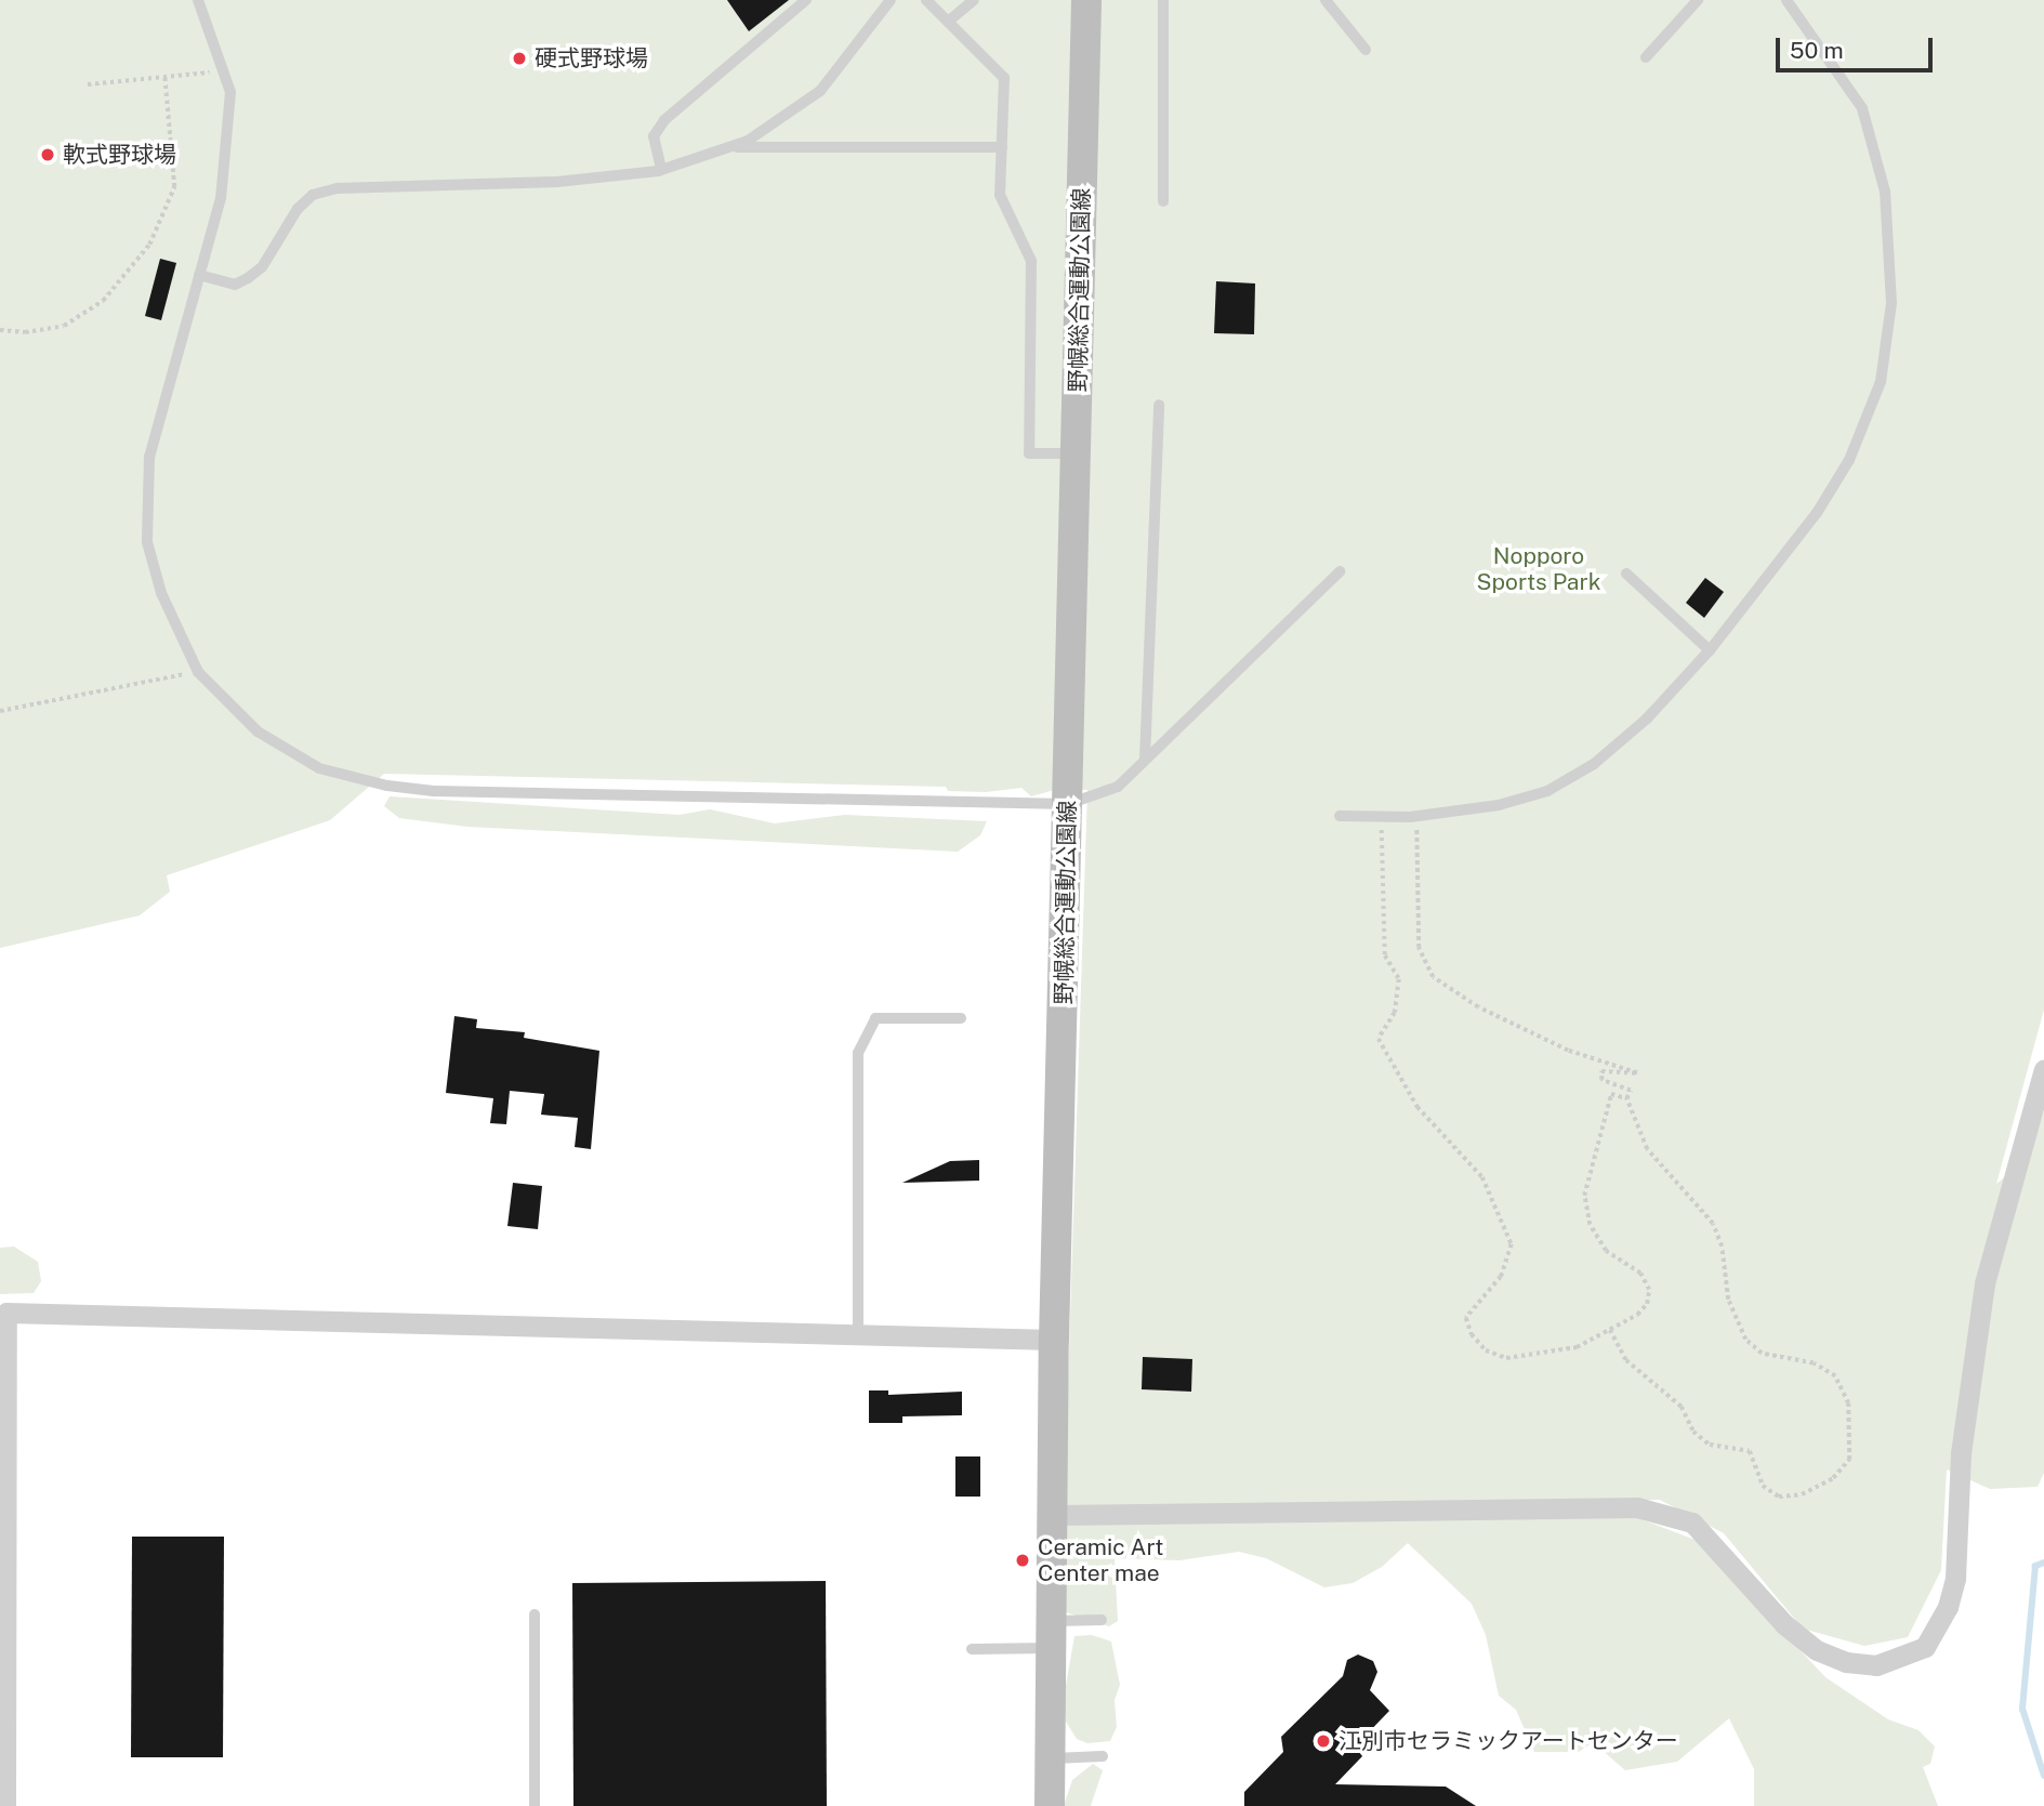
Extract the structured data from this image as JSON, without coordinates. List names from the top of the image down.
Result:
{
  "streets": {
    "main road": ["野幌総合運動公園線"]
  },
  "parks": ["Nopporo Sports Park"],
  "places": [
    "硬式野球場",
    "軟式野球場",
    "Ceramic Art Center mae",
    "江別市セラミックアートセンター"
  ],
  "scale_bar": "50 m"
}
